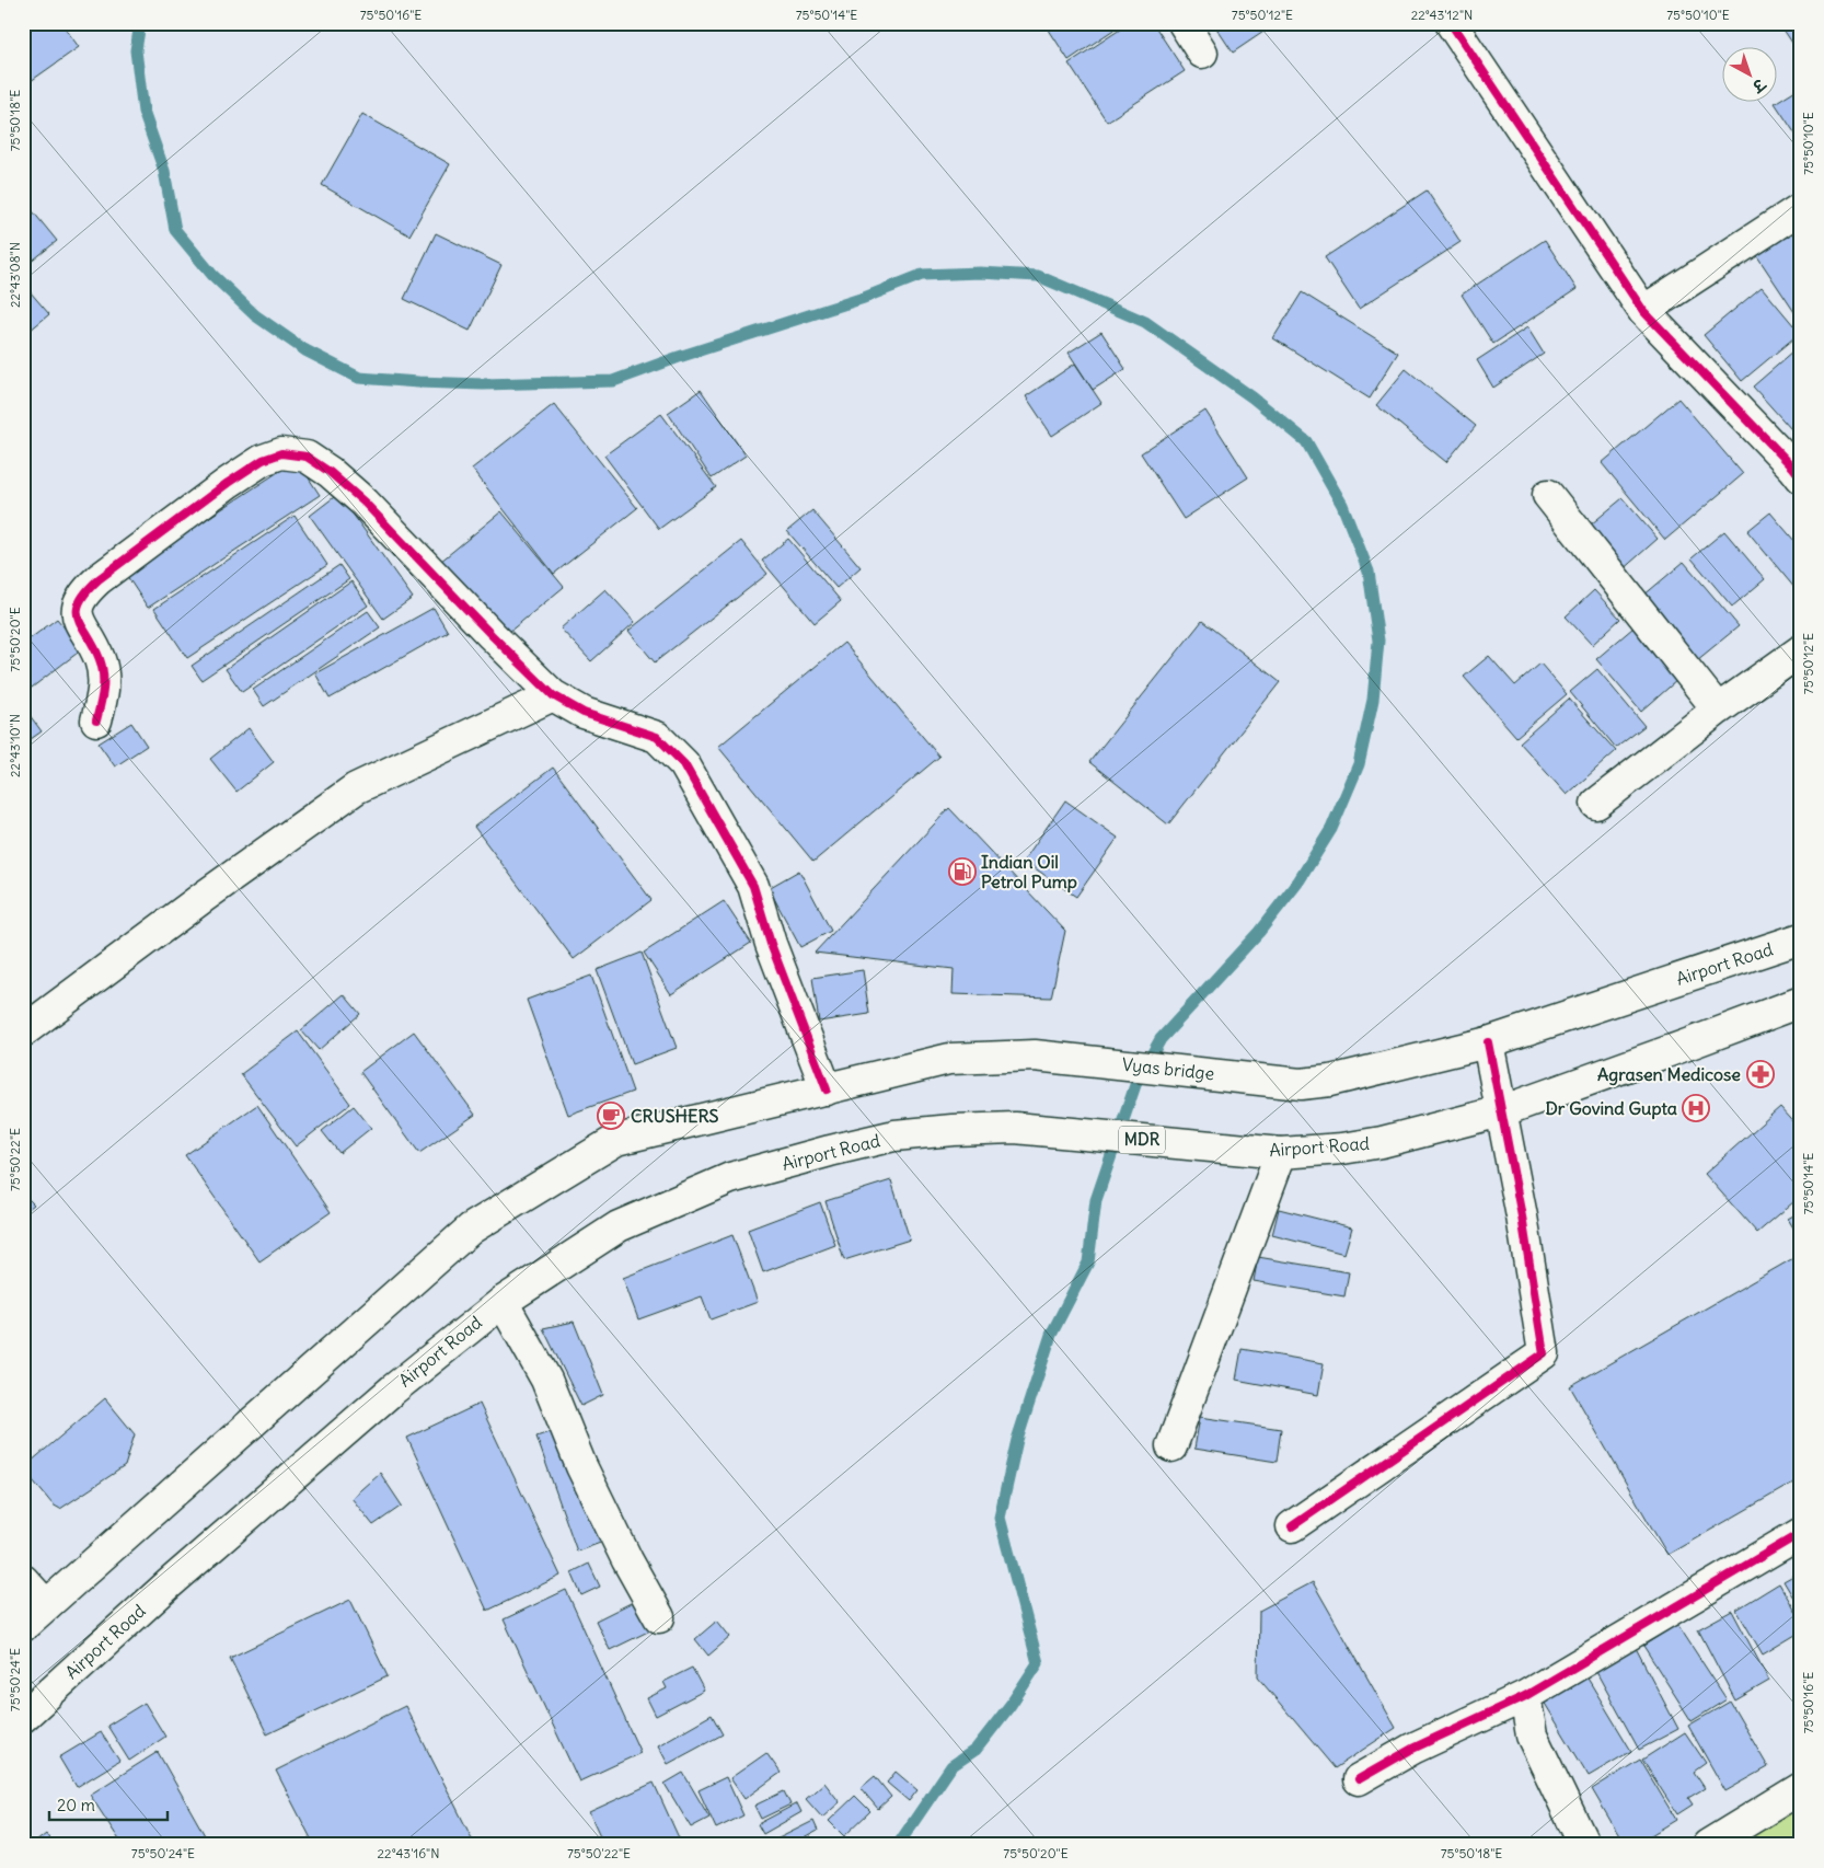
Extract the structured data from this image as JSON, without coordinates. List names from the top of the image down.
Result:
{
  "streets": {
    "street": ["Airport Road", "Vyas bridge", "MDR"]
  },
  "crossings": [
    ["Airport Road", "Vyas bridge"]
  ],
  "places": {
    "fuel station": ["Indian Oil Petrol Pump"],
    "pharmacy": ["Agrasen Medicose"],
    "hospital": ["Dr Govind Gupta"],
    "cafe": ["CRUSHERS"]
  },
  "scale_bar": "20 m",
  "north": "bottom right",
  "coordinates": [
    "75°50'16\"E",
    "75°50'14\"E",
    "75°50'12\"E",
    "22°43'12\"N",
    "75°50'10\"E",
    "75°50'18\"E",
    "22°43'08\"N",
    "75°50'20\"E",
    "22°43'10\"N",
    "75°50'22\"E",
    "75°50'24\"E",
    "22°43'16\"N"
  ]
}
